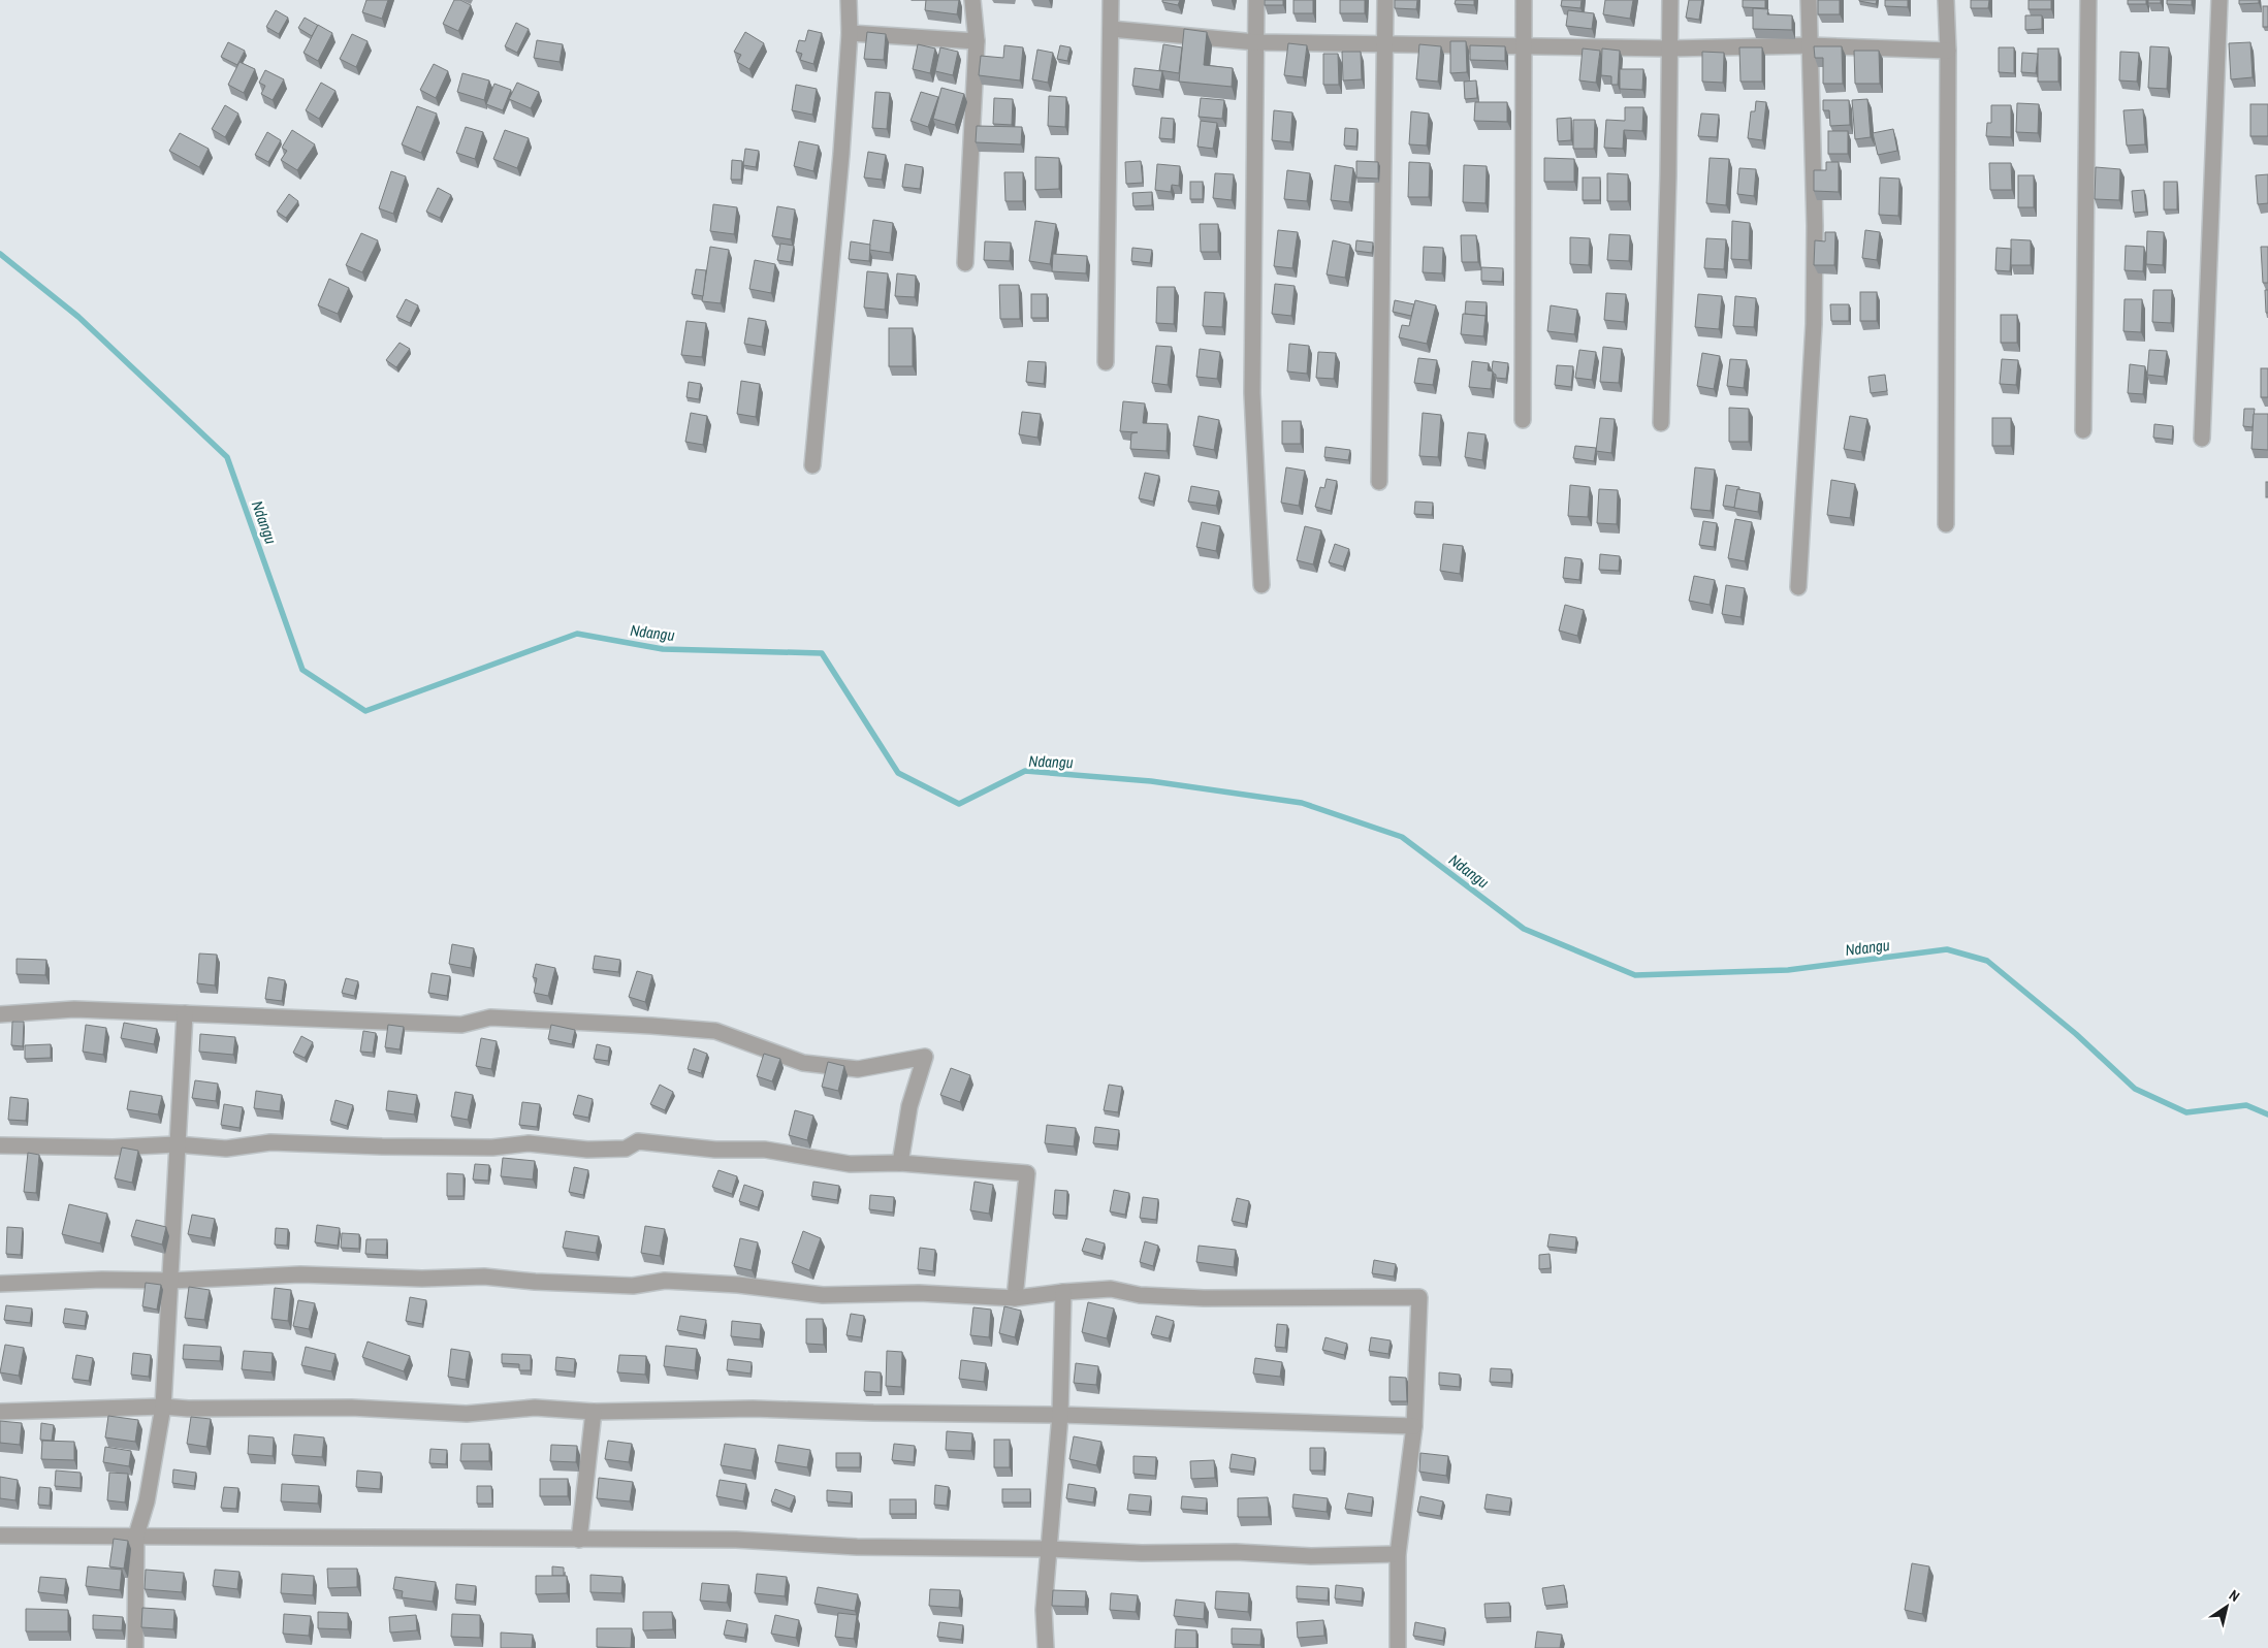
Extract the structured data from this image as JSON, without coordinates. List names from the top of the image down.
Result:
{
  "water": ["Ndangu"],
  "north": "top right"
}
